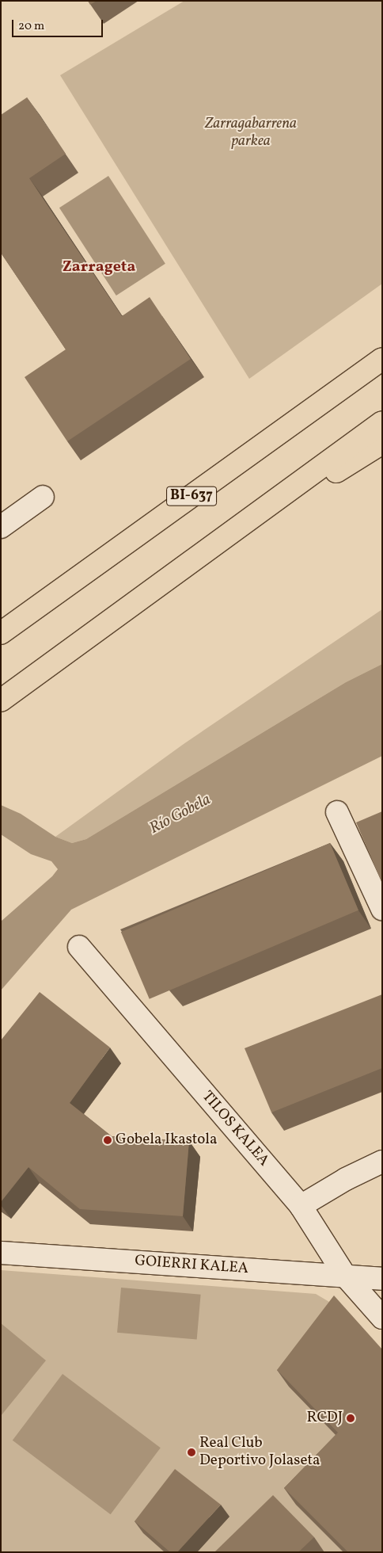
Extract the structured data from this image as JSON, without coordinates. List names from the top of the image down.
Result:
{
  "streets": {
    "highway": ["BI-637"],
    "street": ["TILOS KALEA", "GOIERRI KALEA"]
  },
  "crossings": [
    ["TILOS KALEA", "GOIERRI KALEA"]
  ],
  "districts": ["Zarrageta"],
  "water": ["Río Gobela"],
  "parks": ["Zarragabarrena parkea"],
  "places": ["Gobela Ikastola", "RCDJ", "Real Club Deportivo Jolaseta"],
  "scale_bar": "20 m"
}
